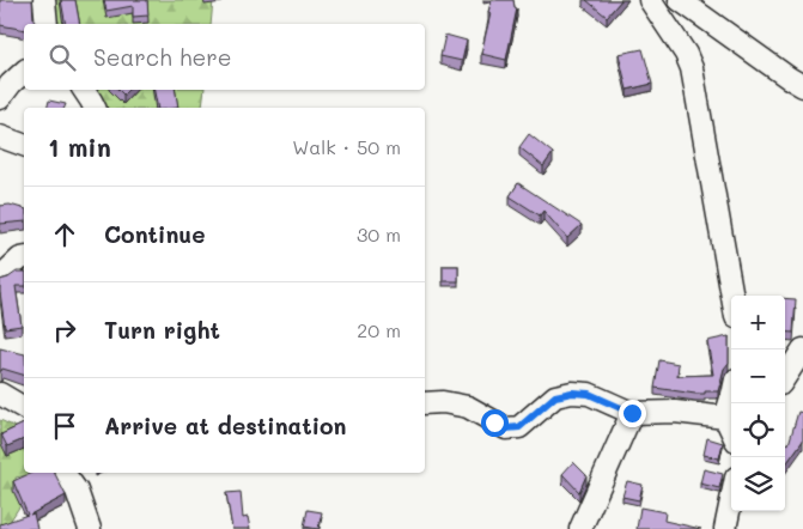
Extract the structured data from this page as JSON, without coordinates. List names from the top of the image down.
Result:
{
  "page": {
    "search": "Search here",
    "heading": ["1 min", "Walk · 50 m"],
    "list": [
      ["Continue", "30 m"],
      ["Turn right", "20 m"],
      "Arrive at destination"
    ],
    "map_buttons": ["+", "−"]
  }
}
